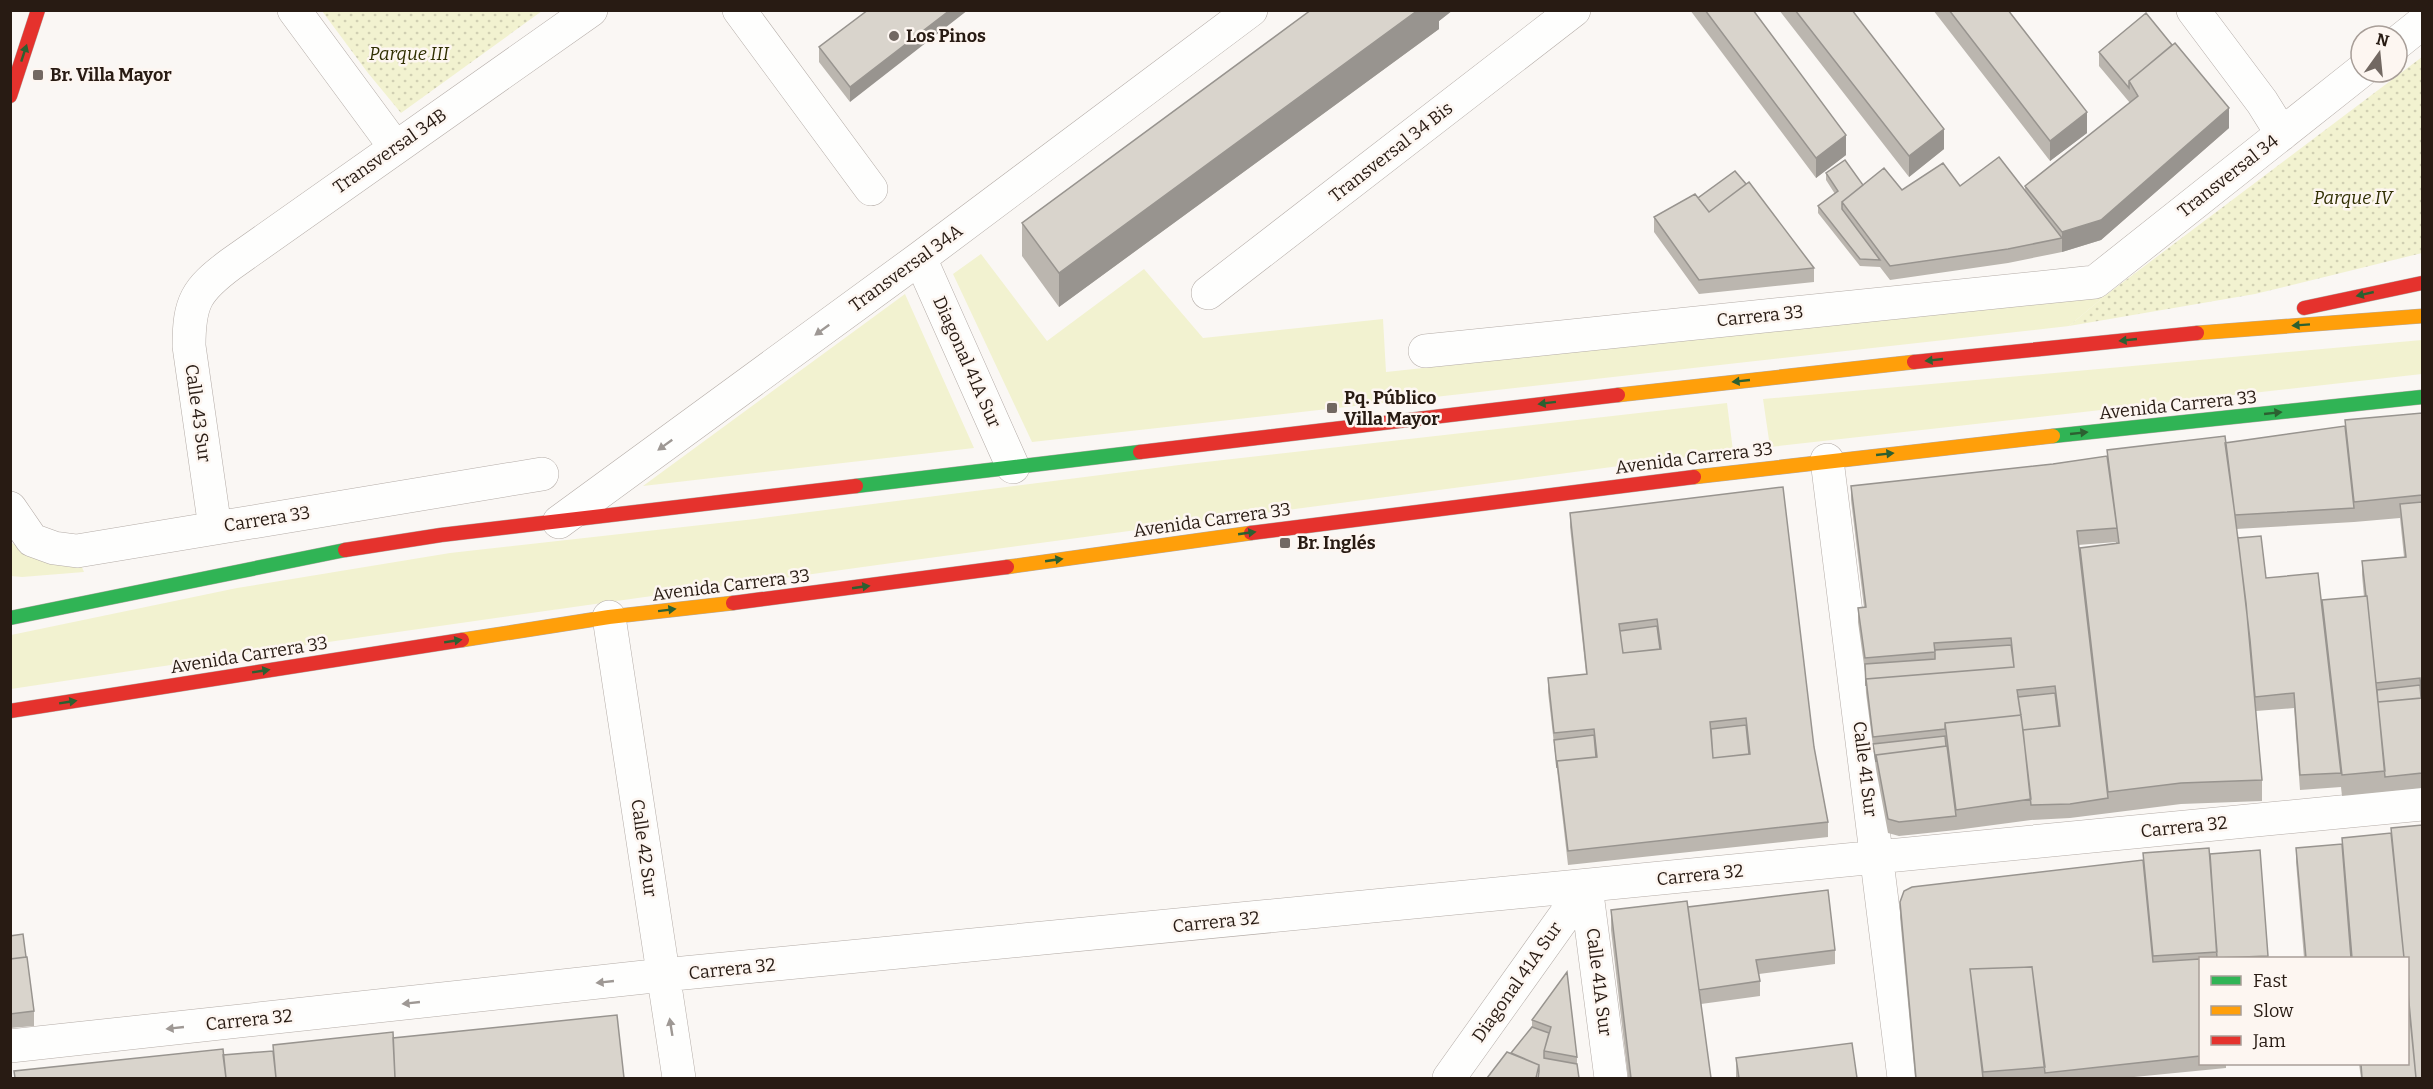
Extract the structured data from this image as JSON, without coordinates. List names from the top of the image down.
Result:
{
  "streets": {
    "main road": ["Avenida Carrera 33"],
    "street": [
      "Transversal 34B",
      "Transversal 34 Bis",
      "Transversal 34",
      "Transversal 34A",
      "Carrera 33",
      "Diagonal 41A Sur",
      "Calle 43 Sur",
      "Calle 41 Sur",
      "Carrera 32",
      "Calle 42 Sur",
      "Calle 41A Sur"
    ]
  },
  "crossings": [
    ["Transversal 34B", "Calle 43 Sur"],
    ["Transversal 34", "Carrera 33"],
    ["Transversal 34A", "Diagonal 41A Sur"],
    ["Carrera 33", "Calle 43 Sur"],
    ["Diagonal 41A Sur", "Carrera 32"],
    ["Diagonal 41A Sur", "Calle 41A Sur"],
    ["Avenida Carrera 33", "Calle 41 Sur"],
    ["Avenida Carrera 33", "Calle 42 Sur"],
    ["Calle 41 Sur", "Carrera 32"],
    ["Carrera 32", "Calle 42 Sur"],
    ["Carrera 32", "Calle 41A Sur"]
  ],
  "one_way": ["Transversal 34A"],
  "parks": ["Parque III", "Parque IV"],
  "places": {
    "other": ["Los Pinos"],
    "transit": ["Br. Villa Mayor", "Pq. Público Villa Mayor", "Br. Inglés"]
  },
  "legend": ["Fast", "Slow", "Jam"],
  "north": "top"
}
